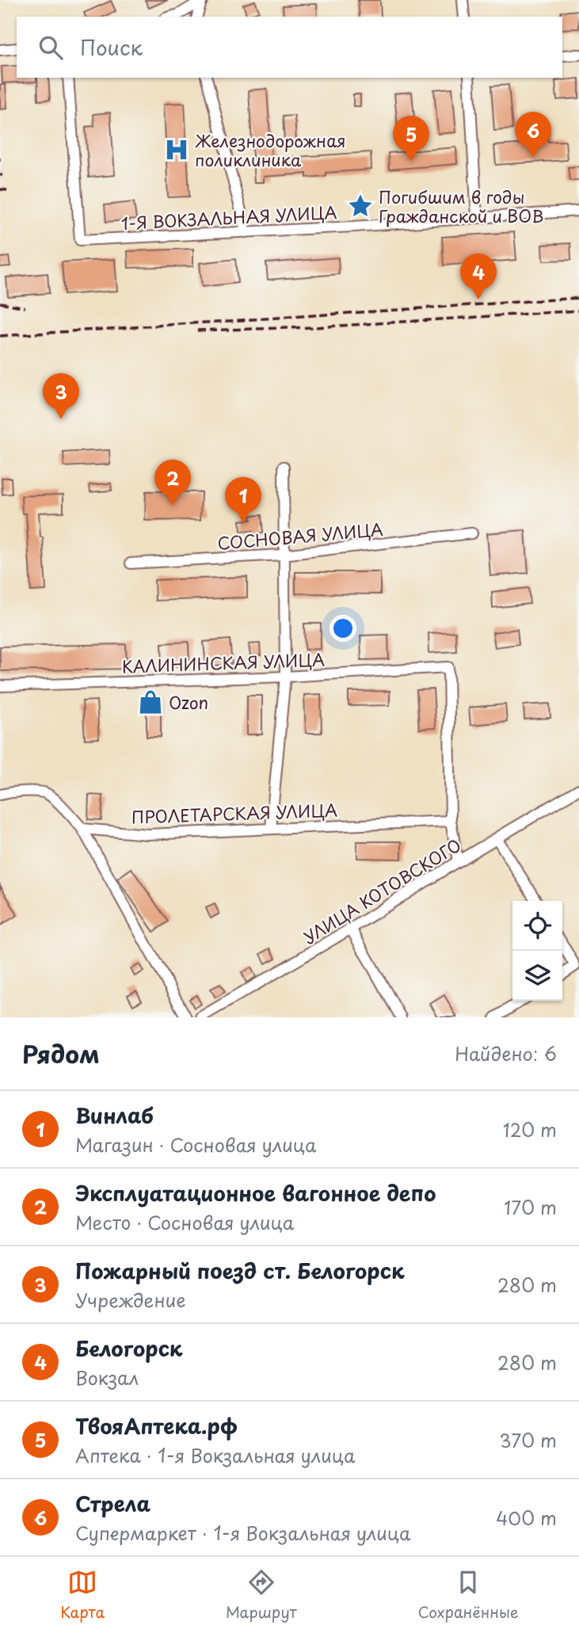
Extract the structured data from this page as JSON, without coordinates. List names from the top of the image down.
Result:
{
  "streets": {
    "street": [
      "1-Я ВОКЗАЛЬНАЯ УЛИЦА",
      "СОСНОВАЯ УЛИЦА",
      "КАЛИНИНСКАЯ УЛИЦА",
      "ПРОЛЕТАРСКАЯ УЛИЦА",
      "УЛИЦА КОТОВСКОГО"
    ]
  },
  "crossings": [
    ["КАЛИНИНСКАЯ УЛИЦА", "ПРОЛЕТАРСКАЯ УЛИЦА"]
  ],
  "places": {
    "hospital": ["Железнодорожная поликлиника"],
    "place": ["Погибшим в годы Гражданской и ВОВ"],
    "shop": ["Ozon"]
  },
  "page": {
    "search": "Поиск",
    "pins": [
      "6",
      "5",
      "4",
      "3",
      "2",
      "1"
    ],
    "heading": ["Рядом", "Найдено: 6"],
    "list": [
      {
        "mark": "1",
        "name": "Винлаб",
        "note": "Магазин · Сосновая улица",
        "value": "120 m"
      },
      {
        "mark": "2",
        "name": "Эксплуатационное вагонное депо",
        "note": "Место · Сосновая улица",
        "value": "170 m"
      },
      {
        "mark": "3",
        "name": "Пожарный поезд ст. Белогорск",
        "note": "Учреждение",
        "value": "280 m"
      },
      {
        "mark": "4",
        "name": "Белогорск",
        "note": "Вокзал",
        "value": "280 m"
      },
      {
        "mark": "5",
        "name": "ТвояАптека.рф",
        "note": "Аптека · 1-я Вокзальная улица",
        "value": "370 m"
      },
      {
        "mark": "6",
        "name": "Стрела",
        "note": "Супермаркет · 1-я Вокзальная улица",
        "value": "400 m"
      }
    ],
    "nav": ["Карта", "Маршрут", "Сохранённые"]
  }
}
